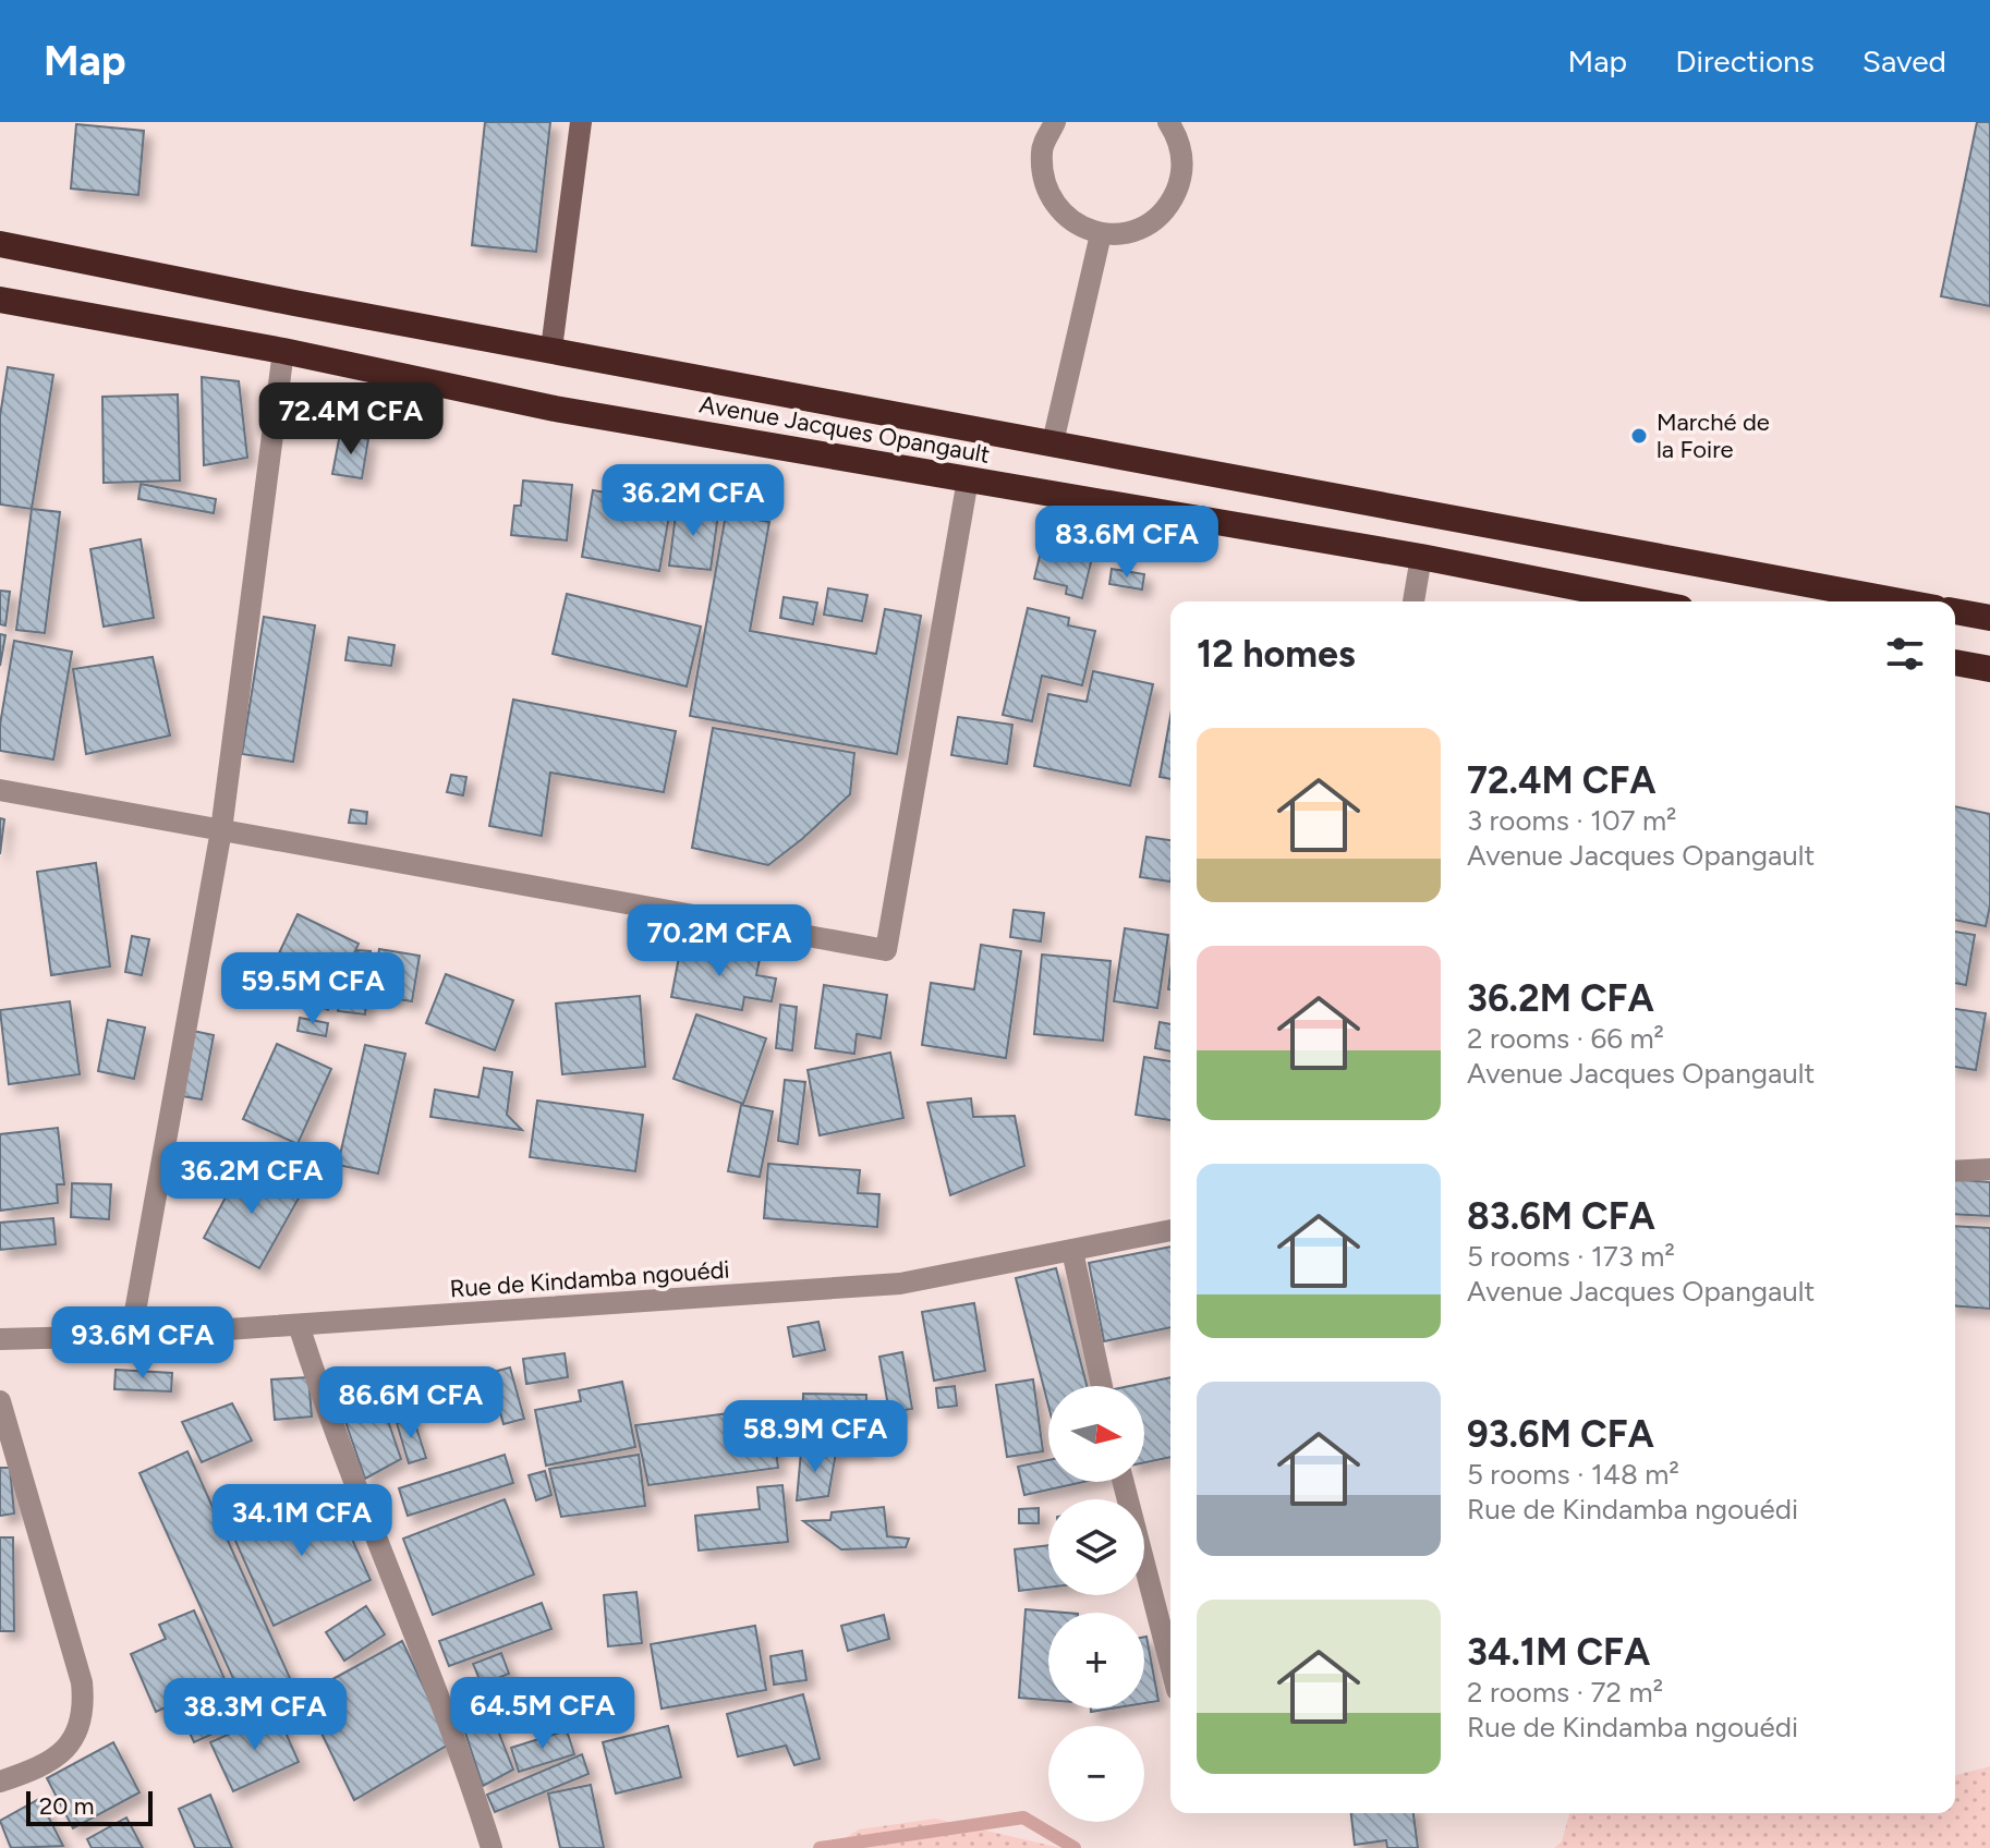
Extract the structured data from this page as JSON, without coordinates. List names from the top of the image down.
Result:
{
  "streets": {
    "highway": ["Avenue Jacques Opangault"],
    "street": ["Rue de Kindamba ngouédi"]
  },
  "places": ["Marché de la Foire"],
  "scale_bar": "20 m",
  "north": "right",
  "page": {
    "header": "Map",
    "nav": ["Map", "Directions", "Saved"],
    "price": [
      "72.4M CFA",
      "36.2M CFA",
      "83.6M CFA",
      "70.2M CFA",
      "59.5M CFA",
      "36.2M CFA",
      "93.6M CFA",
      "86.6M CFA",
      "58.9M CFA",
      "34.1M CFA",
      "64.5M CFA",
      "38.3M CFA"
    ],
    "heading": "12 homes",
    "list": [
      {
        "name": "72.4M CFA",
        "note": "3 rooms · 107 m² · Avenue Jacques Opangault"
      },
      {
        "name": "36.2M CFA",
        "note": "2 rooms · 66 m² · Avenue Jacques Opangault"
      },
      {
        "name": "83.6M CFA",
        "note": "5 rooms · 173 m² · Avenue Jacques Opangault"
      },
      {
        "name": "93.6M CFA",
        "note": "5 rooms · 148 m² · Rue de Kindamba ngouédi"
      },
      {
        "name": "34.1M CFA",
        "note": "2 rooms · 72 m² · Rue de Kindamba ngouédi"
      }
    ],
    "map_buttons": ["+", "−"],
    "scale": "20 m"
  }
}
